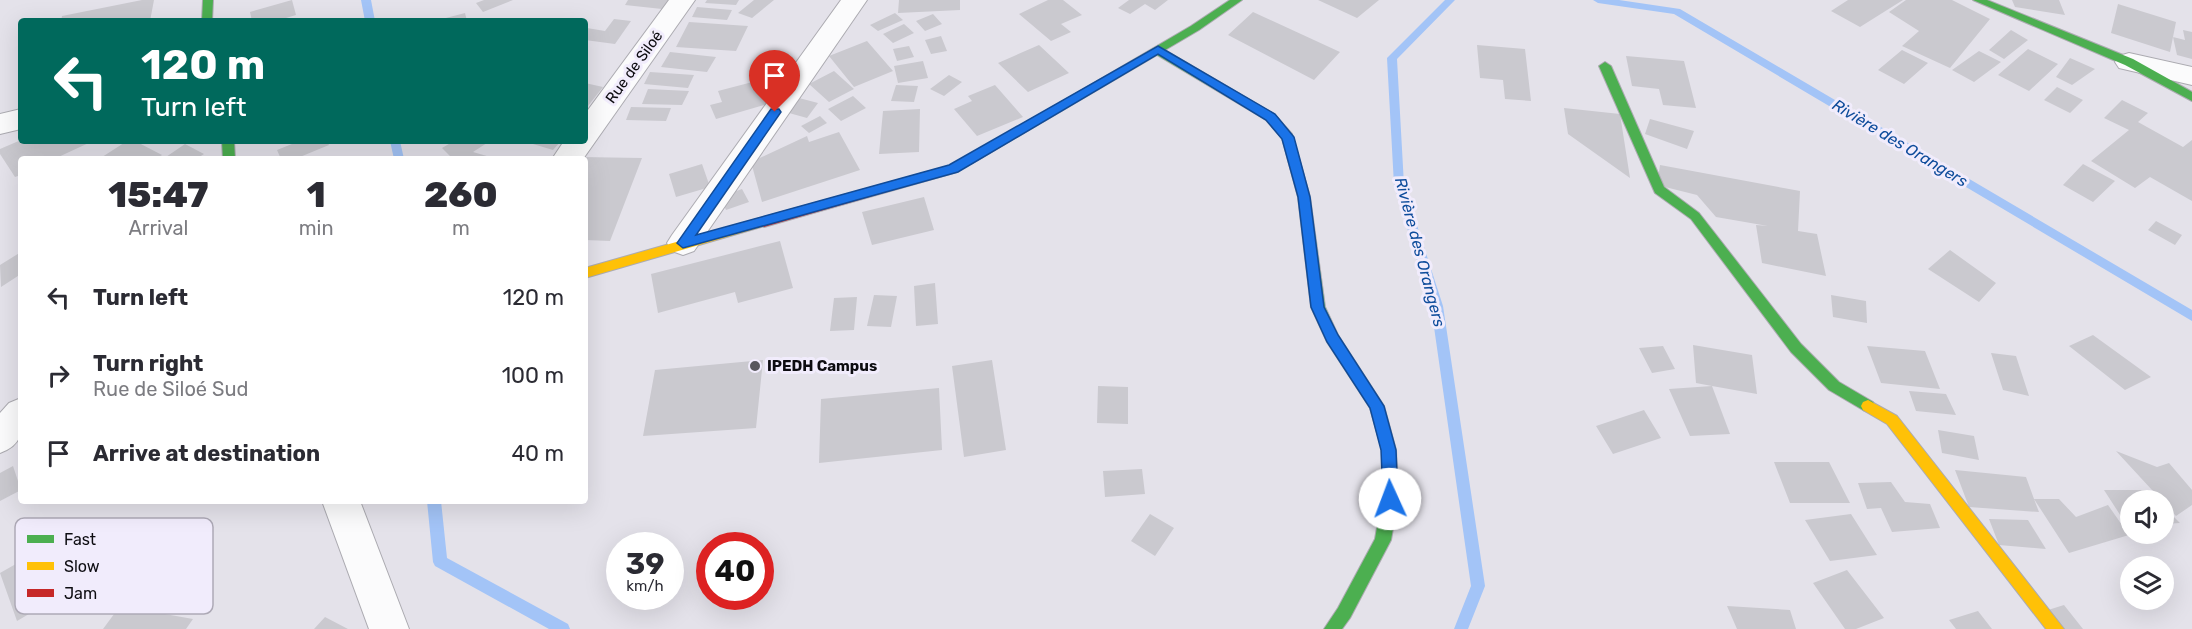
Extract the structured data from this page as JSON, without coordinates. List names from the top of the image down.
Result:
{
  "streets": {
    "street": ["Rue de Siloé"]
  },
  "water": ["Rivière des Orangers"],
  "places": ["IPEDH Campus"],
  "legend": ["Fast", "Slow", "Jam"],
  "page": {
    "turn": ["120 m", "Turn left"],
    "eta": [
      "15:47",
      "Arrival",
      "1",
      "min",
      "260",
      "m"
    ],
    "list": [
      {
        "name": "Turn left",
        "value": "120 m"
      },
      {
        "name": "Turn right",
        "note": "Rue de Siloé Sud",
        "value": "100 m"
      },
      {
        "name": "Arrive at destination",
        "value": "40 m"
      }
    ],
    "speed": "39 km/h",
    "limit": "40"
  }
}
